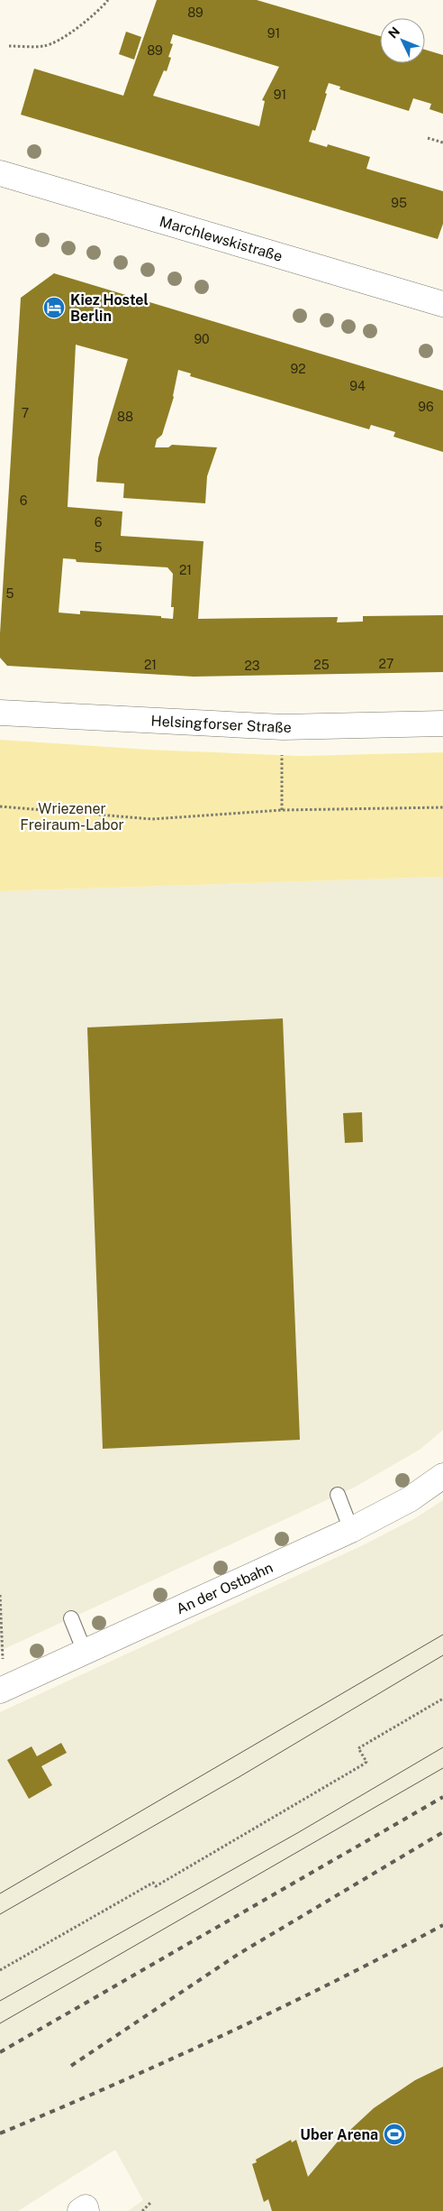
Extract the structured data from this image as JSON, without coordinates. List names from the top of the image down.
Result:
{
  "streets": {
    "street": ["Marchlewskistraße", "Helsingforser Straße", "An der Ostbahn"]
  },
  "parks": ["Wriezener Freiraum-Labor"],
  "places": {
    "hotel": ["Kiez Hostel Berlin"],
    "sports": ["Uber Arena"]
  },
  "house_numbers": [
    "89",
    "91",
    "89",
    "91",
    "95",
    "90",
    "92",
    "94",
    "96",
    "7",
    "88",
    "6",
    "6",
    "5",
    "21",
    "5",
    "27",
    "21",
    "25",
    "23"
  ],
  "north": "top left"
}
